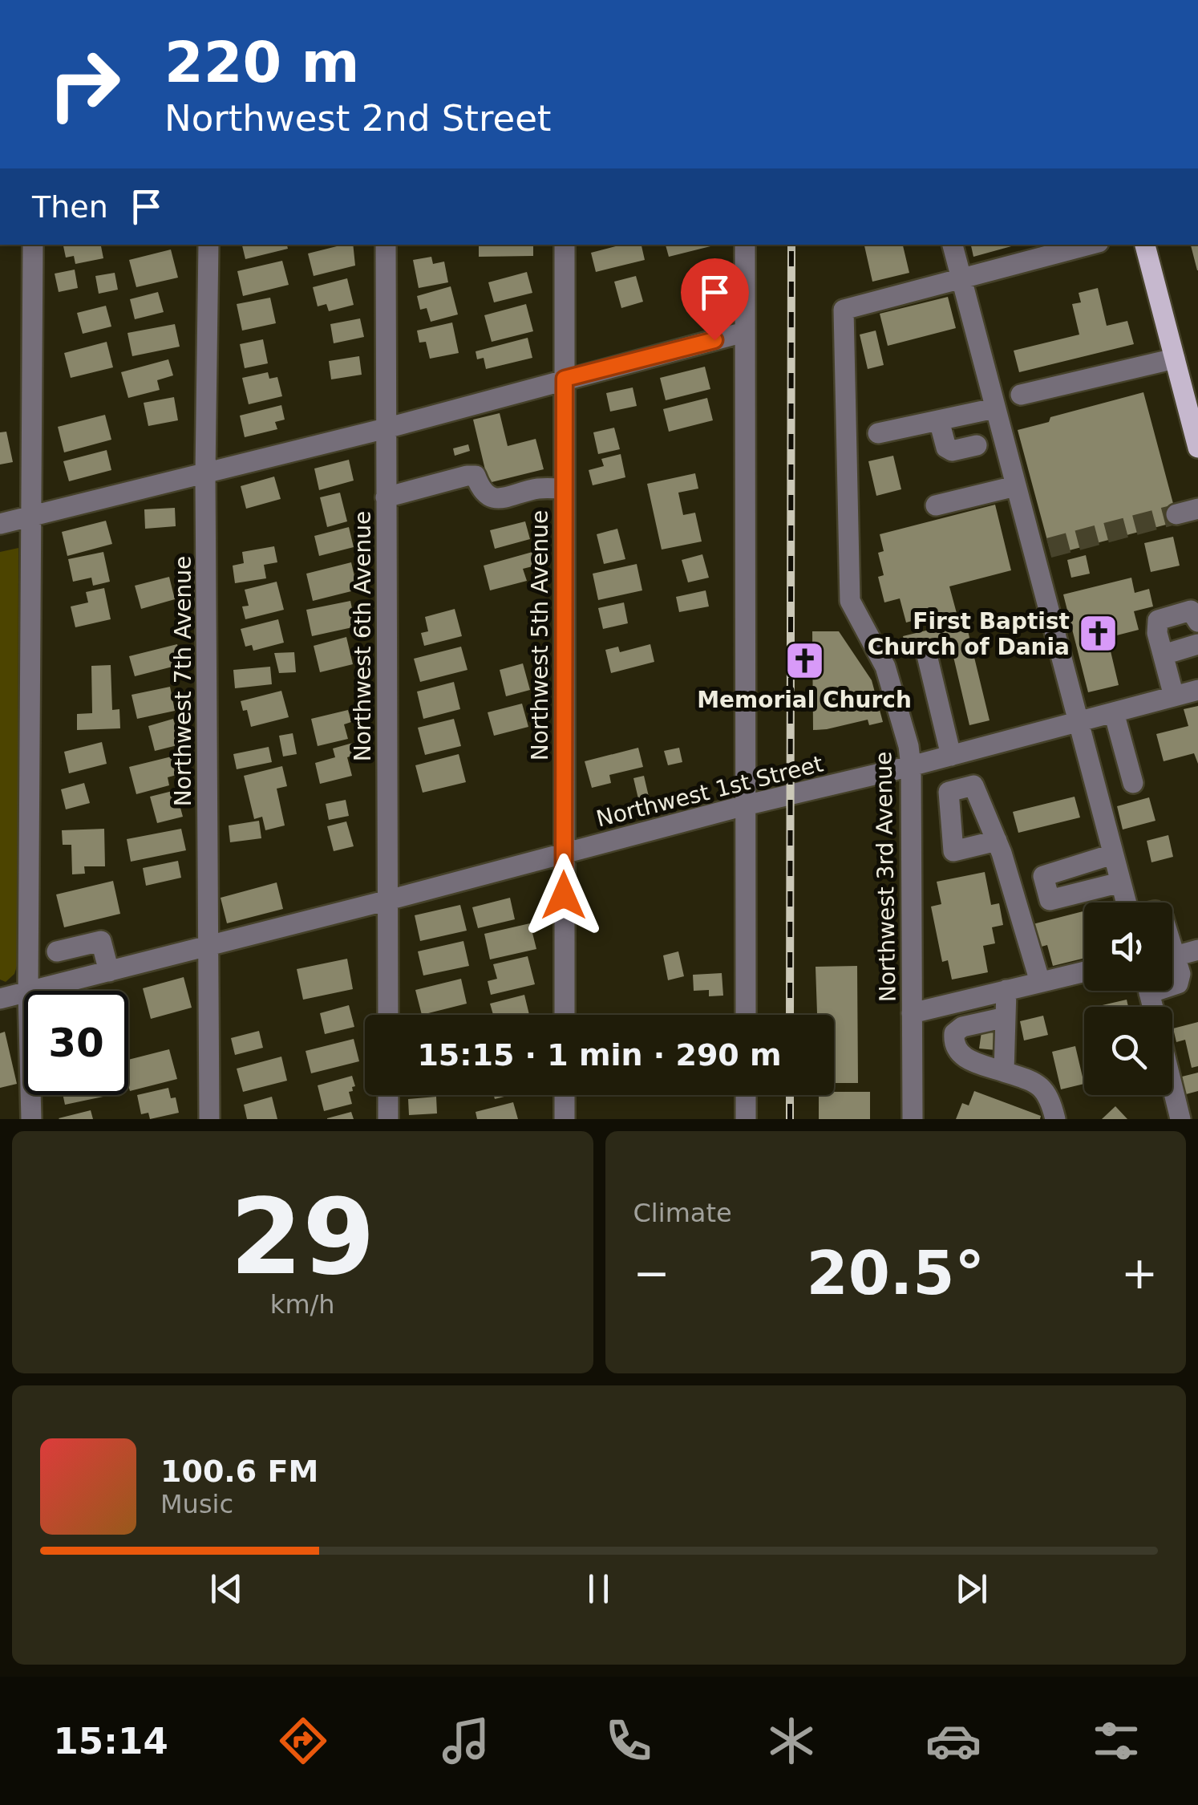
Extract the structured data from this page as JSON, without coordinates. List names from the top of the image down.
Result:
{
  "streets": {
    "street": [
      "Northwest 5th Avenue",
      "Northwest 6th Avenue",
      "Northwest 7th Avenue",
      "Northwest 1st Street",
      "Northwest 3rd Avenue"
    ]
  },
  "crossings": [
    ["Northwest 5th Avenue", "Northwest 1st Street"],
    ["Northwest 6th Avenue", "Northwest 1st Street"],
    ["Northwest 7th Avenue", "Northwest 1st Street"],
    ["Northwest 1st Street", "Northwest 3rd Avenue"]
  ],
  "places": {
    "church": ["First Baptist Church of Dania", "Memorial Church"]
  },
  "page": {
    "turn": ["220 m", "Northwest 2nd Street"],
    "then": "Then",
    "limit": "30",
    "trip": "15:15 · 1 min · 290 m",
    "tile": [
      ["29", "km/h"],
      "Climate"
    ],
    "heat": ["−", "20.5°", "+"],
    "song": ["100.6 FM", "Music"],
    "tabs": "15:14"
  }
}
